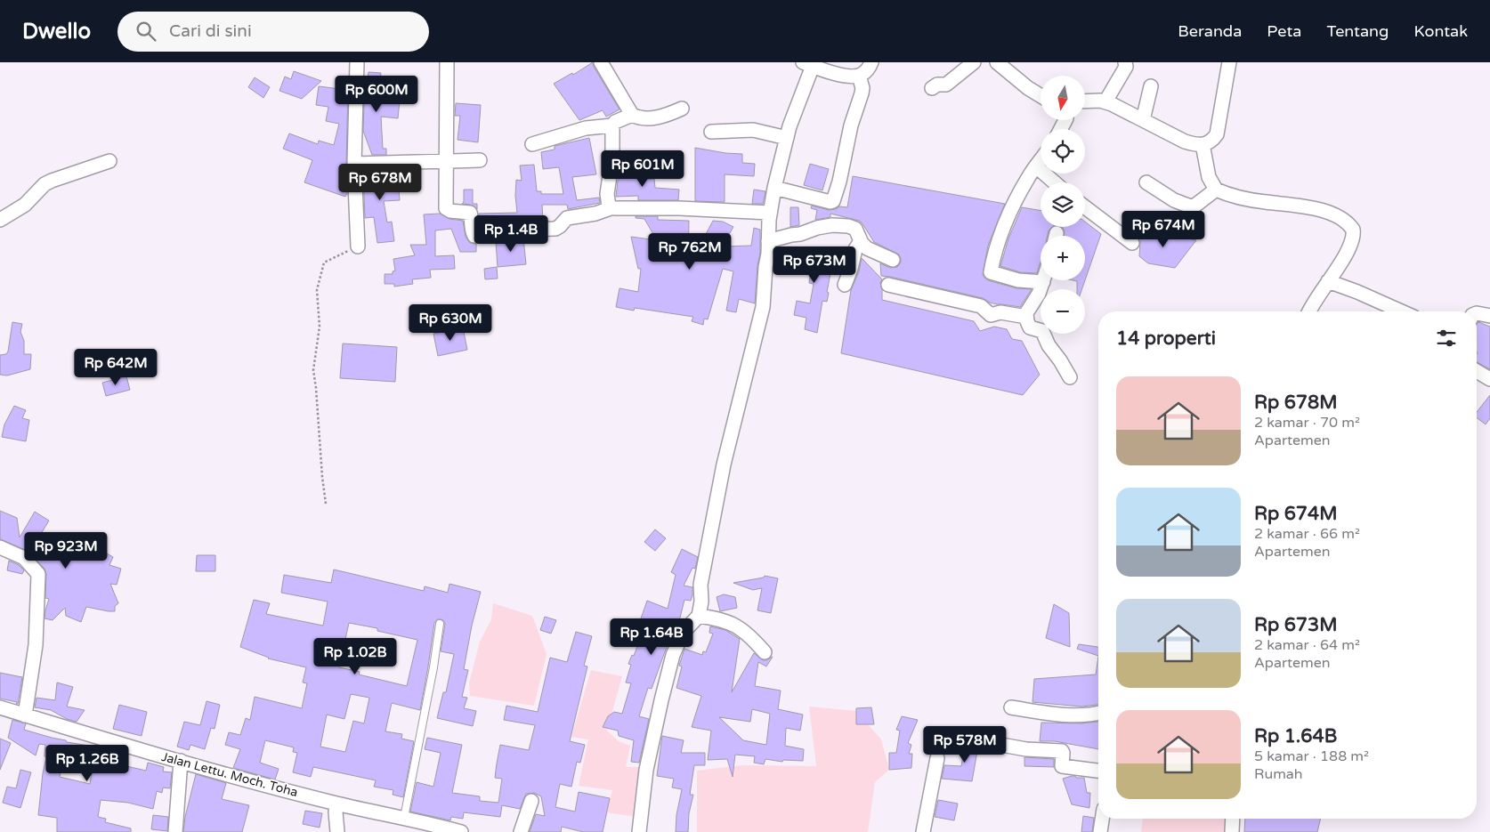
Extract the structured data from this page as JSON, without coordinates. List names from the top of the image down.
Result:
{
  "streets": {
    "street": ["Jalan Lettu. Moch. Toha"]
  },
  "north": "bottom",
  "page": {
    "header": "Dwello",
    "search": "Cari di sini",
    "nav": [
      "Beranda",
      "Peta",
      "Tentang",
      "Kontak"
    ],
    "map_buttons": ["+", "−"],
    "price": [
      "Rp 600M",
      "Rp 601M",
      "Rp 678M",
      "Rp 674M",
      "Rp 1.4B",
      "Rp 762M",
      "Rp 673M",
      "Rp 630M",
      "Rp 642M",
      "Rp 923M",
      "Rp 1.64B",
      "Rp 1.02B",
      "Rp 578M",
      "Rp 1.26B"
    ],
    "heading": "14 properti",
    "list": [
      {
        "name": "Rp 678M",
        "note": "2 kamar · 70 m² · Apartemen"
      },
      {
        "name": "Rp 674M",
        "note": "2 kamar · 66 m² · Apartemen"
      },
      {
        "name": "Rp 673M",
        "note": "2 kamar · 64 m² · Apartemen"
      },
      {
        "name": "Rp 1.64B",
        "note": "5 kamar · 188 m² · Rumah"
      }
    ]
  }
}
